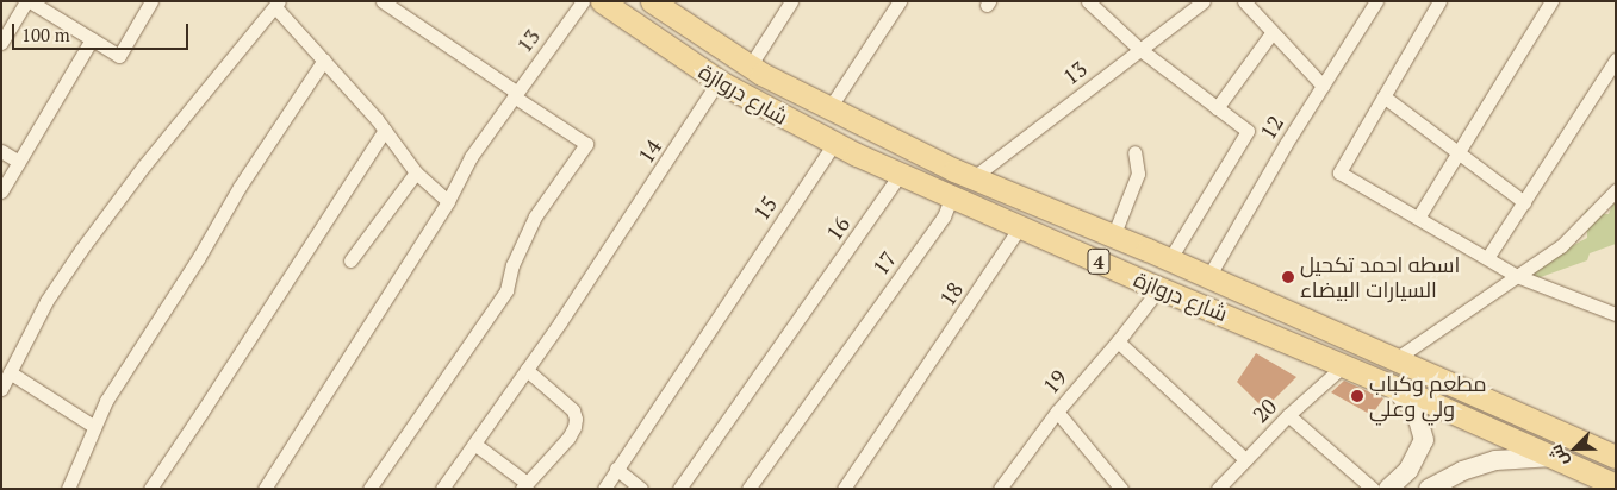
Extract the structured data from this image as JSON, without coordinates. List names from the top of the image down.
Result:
{
  "streets": {
    "main road": ["شارع دروازة", "4"],
    "street": [
      "13",
      "12",
      "14",
      "15",
      "16",
      "17",
      "18",
      "19",
      "20"
    ]
  },
  "crossings": [
    ["13", "شارع دروازة"],
    ["شارع دروازة", "12"],
    ["شارع دروازة", "14"],
    ["شارع دروازة", "15"],
    ["شارع دروازة", "16"],
    ["شارع دروازة", "17"],
    ["شارع دروازة", "18"],
    ["شارع دروازة", "19"],
    ["شارع دروازة", "20"]
  ],
  "places": ["اسطه احمد تكحيل السيارات البيضاء", "مطعم وكباب ولي وعلي"],
  "scale_bar": "100 m",
  "north": "bottom left"
}
